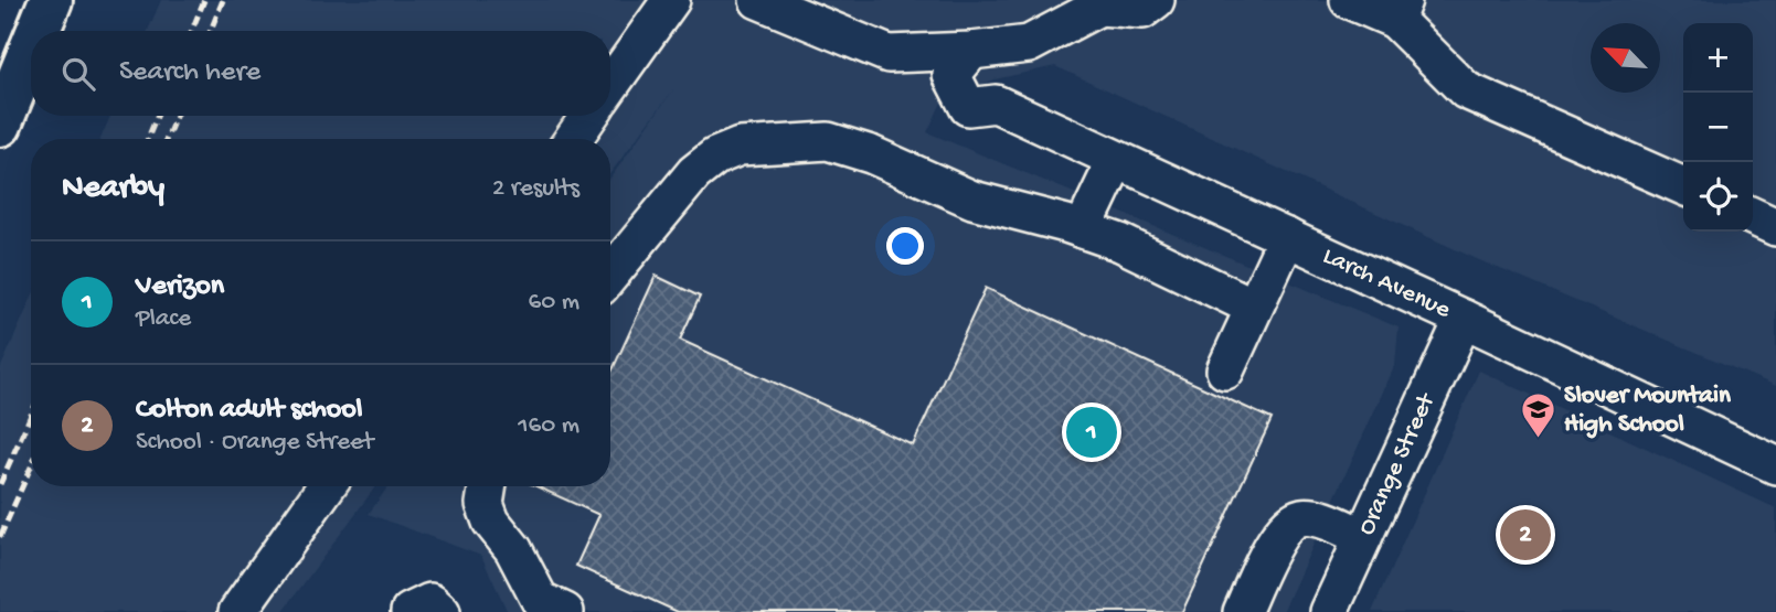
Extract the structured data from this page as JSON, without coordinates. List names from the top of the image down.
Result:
{
  "streets": {
    "street": ["Larch Avenue", "Orange Street"]
  },
  "crossings": [
    ["Larch Avenue", "Orange Street"]
  ],
  "places": {
    "school or university": ["Slover Mountain High School"]
  },
  "north": "top left",
  "page": {
    "map_buttons": ["+", "−"],
    "search": "Search here",
    "heading": ["Nearby", "2 results"],
    "list": [
      {
        "mark": "1",
        "name": "Verizon",
        "note": "Place",
        "value": "60 m"
      },
      {
        "mark": "2",
        "name": "Colton adult school",
        "note": "School · Orange Street",
        "value": "160 m"
      }
    ],
    "pins": ["1", "2"]
  }
}
